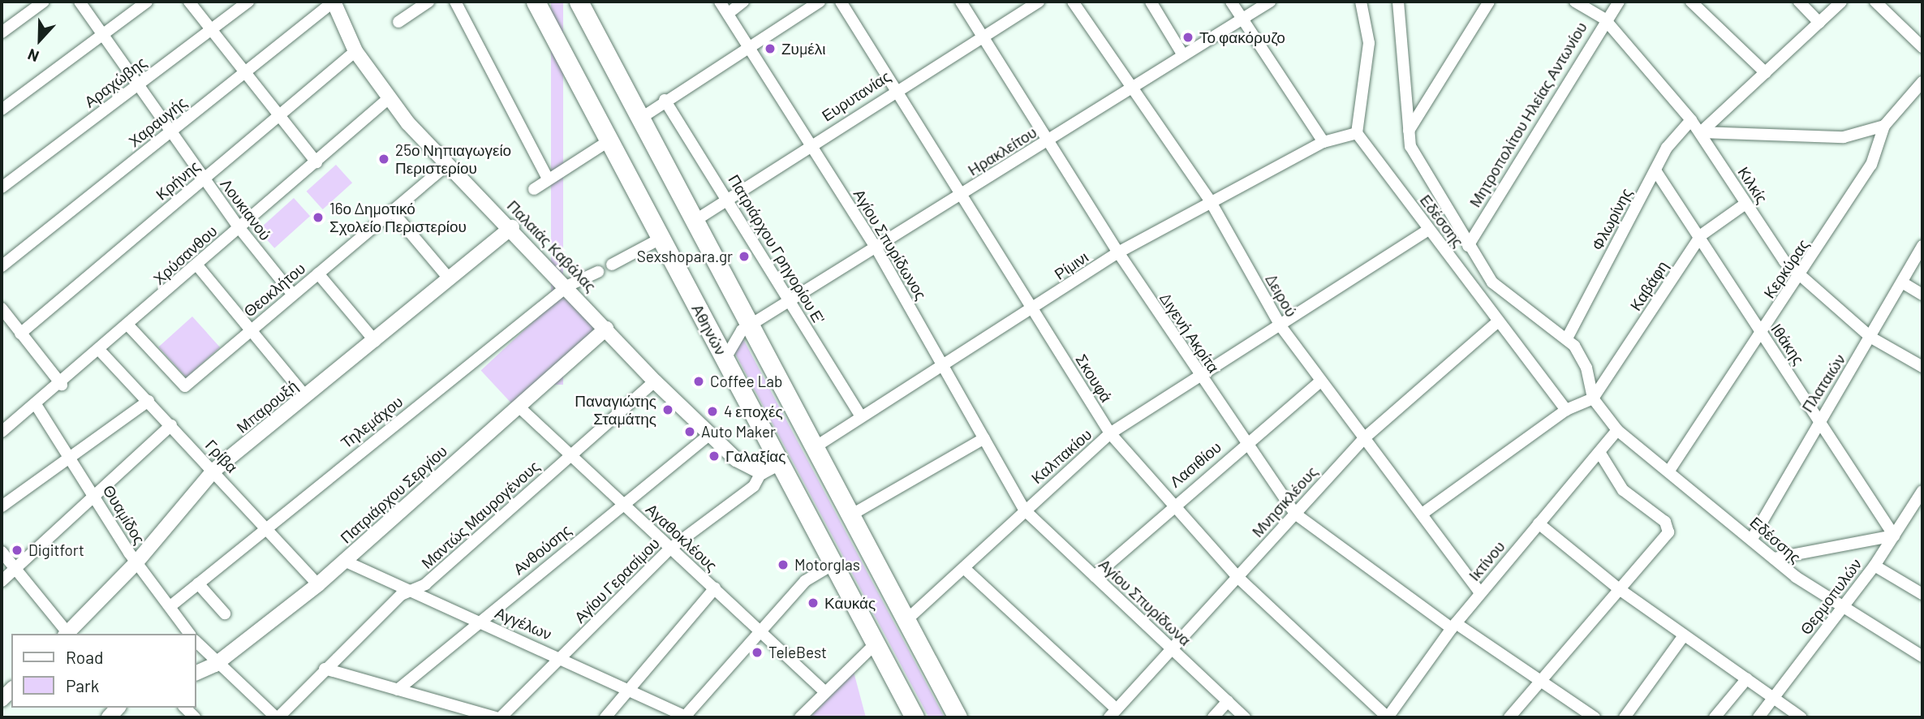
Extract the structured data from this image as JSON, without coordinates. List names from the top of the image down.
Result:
{
  "streets": {
    "highway": ["Αθηνών"],
    "street": [
      "Αραχώβης",
      "Ευρυτανίας",
      "Μητροπολίτου Ηλείας Αντωνίου",
      "Χαραυγής",
      "Ηρακλείτου",
      "Κρήνης",
      "Κιλκίς",
      "Λουκιανού",
      "Φλωρίνης",
      "Εδέσσης",
      "Αγίου Σπυρίδωνος",
      "Παλαιάς Καβάλας",
      "Πατριάρχου Γρηγορίου Ε'",
      "Χρύσανθου",
      "Ρίμινι",
      "Κερκύρας",
      "Καβάφη",
      "Θεοκλήτου",
      "Δειρού",
      "Διγενή Ακρίτα",
      "Ιθάκης",
      "Σκουφά",
      "Πλαταιών",
      "Μπαρουξή",
      "Τηλεμάχου",
      "Γρίβα",
      "Καλπακίου",
      "Λασιθίου",
      "Πατριάρχου Σεργίου",
      "Μνησικλέους",
      "Θυαμίδος",
      "Μαντώς Μαυρογένους",
      "Αγαθοκλέους",
      "Ανθούσης",
      "Ικτίνου",
      "Αγίου Γερασίμου",
      "Θερμοπυλών",
      "Αγίου Σπυρίδωνα",
      "Αγγέλων"
    ]
  },
  "crossings": [
    ["Αραχώβης", "Λουκιανού"],
    ["Ευρυτανίας", "Αγίου Σπυρίδωνος"],
    ["Ευρυτανίας", "Πατριάρχου Γρηγορίου Ε'"],
    ["Ευρυτανίας", "Διγενή Ακρίτα"],
    ["Ευρυτανίας", "Σκουφά"],
    ["Μητροπολίτου Ηλείας Αντωνίου", "Κιλκίς"],
    ["Μητροπολίτου Ηλείας Αντωνίου", "Εδέσσης"],
    ["Χαραυγής", "Λουκιανού"],
    ["Χαραυγής", "Παλαιάς Καβάλας"],
    ["Ηρακλείτου", "Αγίου Σπυρίδωνος"],
    ["Ηρακλείτου", "Πατριάρχου Γρηγορίου Ε'"],
    ["Ηρακλείτου", "Δειρού"],
    ["Ηρακλείτου", "Αθηνών"],
    ["Ηρακλείτου", "Διγενή Ακρίτα"],
    ["Ηρακλείτου", "Σκουφά"],
    ["Κρήνης", "Λουκιανού"],
    ["Κρήνης", "Παλαιάς Καβάλας"],
    ["Κιλκίς", "Φλωρίνης"],
    ["Κιλκίς", "Κερκύρας"],
    ["Κιλκίς", "Καβάφη"],
    ["Κιλκίς", "Πλαταιών"],
    ["Λουκιανού", "Χρύσανθου"],
    ["Λουκιανού", "Θεοκλήτου"],
    ["Φλωρίνης", "Εδέσσης"],
    ["Φλωρίνης", "Ιθάκης"],
    ["Εδέσσης", "Ρίμινι"],
    ["Εδέσσης", "Κερκύρας"],
    ["Εδέσσης", "Καβάφη"],
    ["Εδέσσης", "Πλαταιών"],
    ["Εδέσσης", "Καλπακίου"],
    ["Εδέσσης", "Μνησικλέους"],
    ["Εδέσσης", "Ικτίνου"],
    ["Εδέσσης", "Θερμοπυλών"],
    ["Αγίου Σπυρίδωνος", "Ρίμινι"],
    ["Αγίου Σπυρίδωνος", "Καλπακίου"],
    ["Αγίου Σπυρίδωνος", "Αγίου Σπυρίδωνα"],
    ["Παλαιάς Καβάλας", "Χρύσανθου"],
    ["Παλαιάς Καβάλας", "Θεοκλήτου"],
    ["Παλαιάς Καβάλας", "Μπαρουξή"],
    ["Παλαιάς Καβάλας", "Τηλεμάχου"],
    ["Παλαιάς Καβάλας", "Πατριάρχου Σεργίου"],
    ["Παλαιάς Καβάλας", "Μαντώς Μαυρογένους"],
    ["Παλαιάς Καβάλας", "Ανθούσης"],
    ["Παλαιάς Καβάλας", "Αγίου Γερασίμου"],
    ["Πατριάρχου Γρηγορίου Ε'", "Ρίμινι"],
    ["Χρύσανθου", "Θεοκλήτου"],
    ["Χρύσανθου", "Γρίβα"],
    ["Χρύσανθου", "Θυαμίδος"],
    ["Ρίμινι", "Δειρού"],
    ["Ρίμινι", "Διγενή Ακρίτα"],
    ["Ρίμινι", "Σκουφά"],
    ["Κερκύρας", "Ιθάκης"],
    ["Καβάφη", "Ιθάκης"],
    ["Δειρού", "Καλπακίου"],
    ["Δειρού", "Λασιθίου"],
    ["Δειρού", "Μνησικλέους"],
    ["Δειρού", "Ικτίνου"],
    ["Διγενή Ακρίτα", "Καλπακίου"],
    ["Διγενή Ακρίτα", "Λασιθίου"],
    ["Διγενή Ακρίτα", "Μνησικλέους"],
    ["Διγενή Ακρίτα", "Ικτίνου"],
    ["Ιθάκης", "Πλαταιών"],
    ["Ιθάκης", "Θερμοπυλών"],
    ["Σκουφά", "Καλπακίου"],
    ["Σκουφά", "Λασιθίου"],
    ["Σκουφά", "Μνησικλέους"],
    ["Σκουφά", "Ικτίνου"],
    ["Μπαρουξή", "Γρίβα"],
    ["Μπαρουξή", "Θυαμίδος"],
    ["Τηλεμάχου", "Γρίβα"],
    ["Τηλεμάχου", "Θυαμίδος"],
    ["Γρίβα", "Πατριάρχου Σεργίου"],
    ["Καλπακίου", "Αγίου Σπυρίδωνα"],
    ["Λασιθίου", "Αγίου Σπυρίδωνα"],
    ["Πατριάρχου Σεργίου", "Αγαθοκλέους"],
    ["Πατριάρχου Σεργίου", "Αγγέλων"],
    ["Μνησικλέους", "Αγίου Σπυρίδωνα"],
    ["Μαντώς Μαυρογένους", "Αγαθοκλέους"],
    ["Μαντώς Μαυρογένους", "Αγγέλων"],
    ["Αγαθοκλέους", "Ανθούσης"],
    ["Αγαθοκλέους", "Αγίου Γερασίμου"],
    ["Ανθούσης", "Αγγέλων"],
    ["Αγίου Γερασίμου", "Αγγέλων"]
  ],
  "places": [
    "Το φακόρυζο",
    "Ζυμέλι",
    "25ο Νηπιαγωγείο Περιστερίου",
    "16ο Δημοτικό Σχολείο Περιστερίου",
    "Sexshopara.gr",
    "Coffee Lab",
    "Παναγιώτης Σταμάτης",
    "4 εποχές",
    "Auto Maker",
    "Γαλαξίας",
    "Digitfort",
    "Motorglas",
    "Καυκάς",
    "TeleBest"
  ],
  "legend": ["Road", "Park"],
  "north": "bottom"
}
